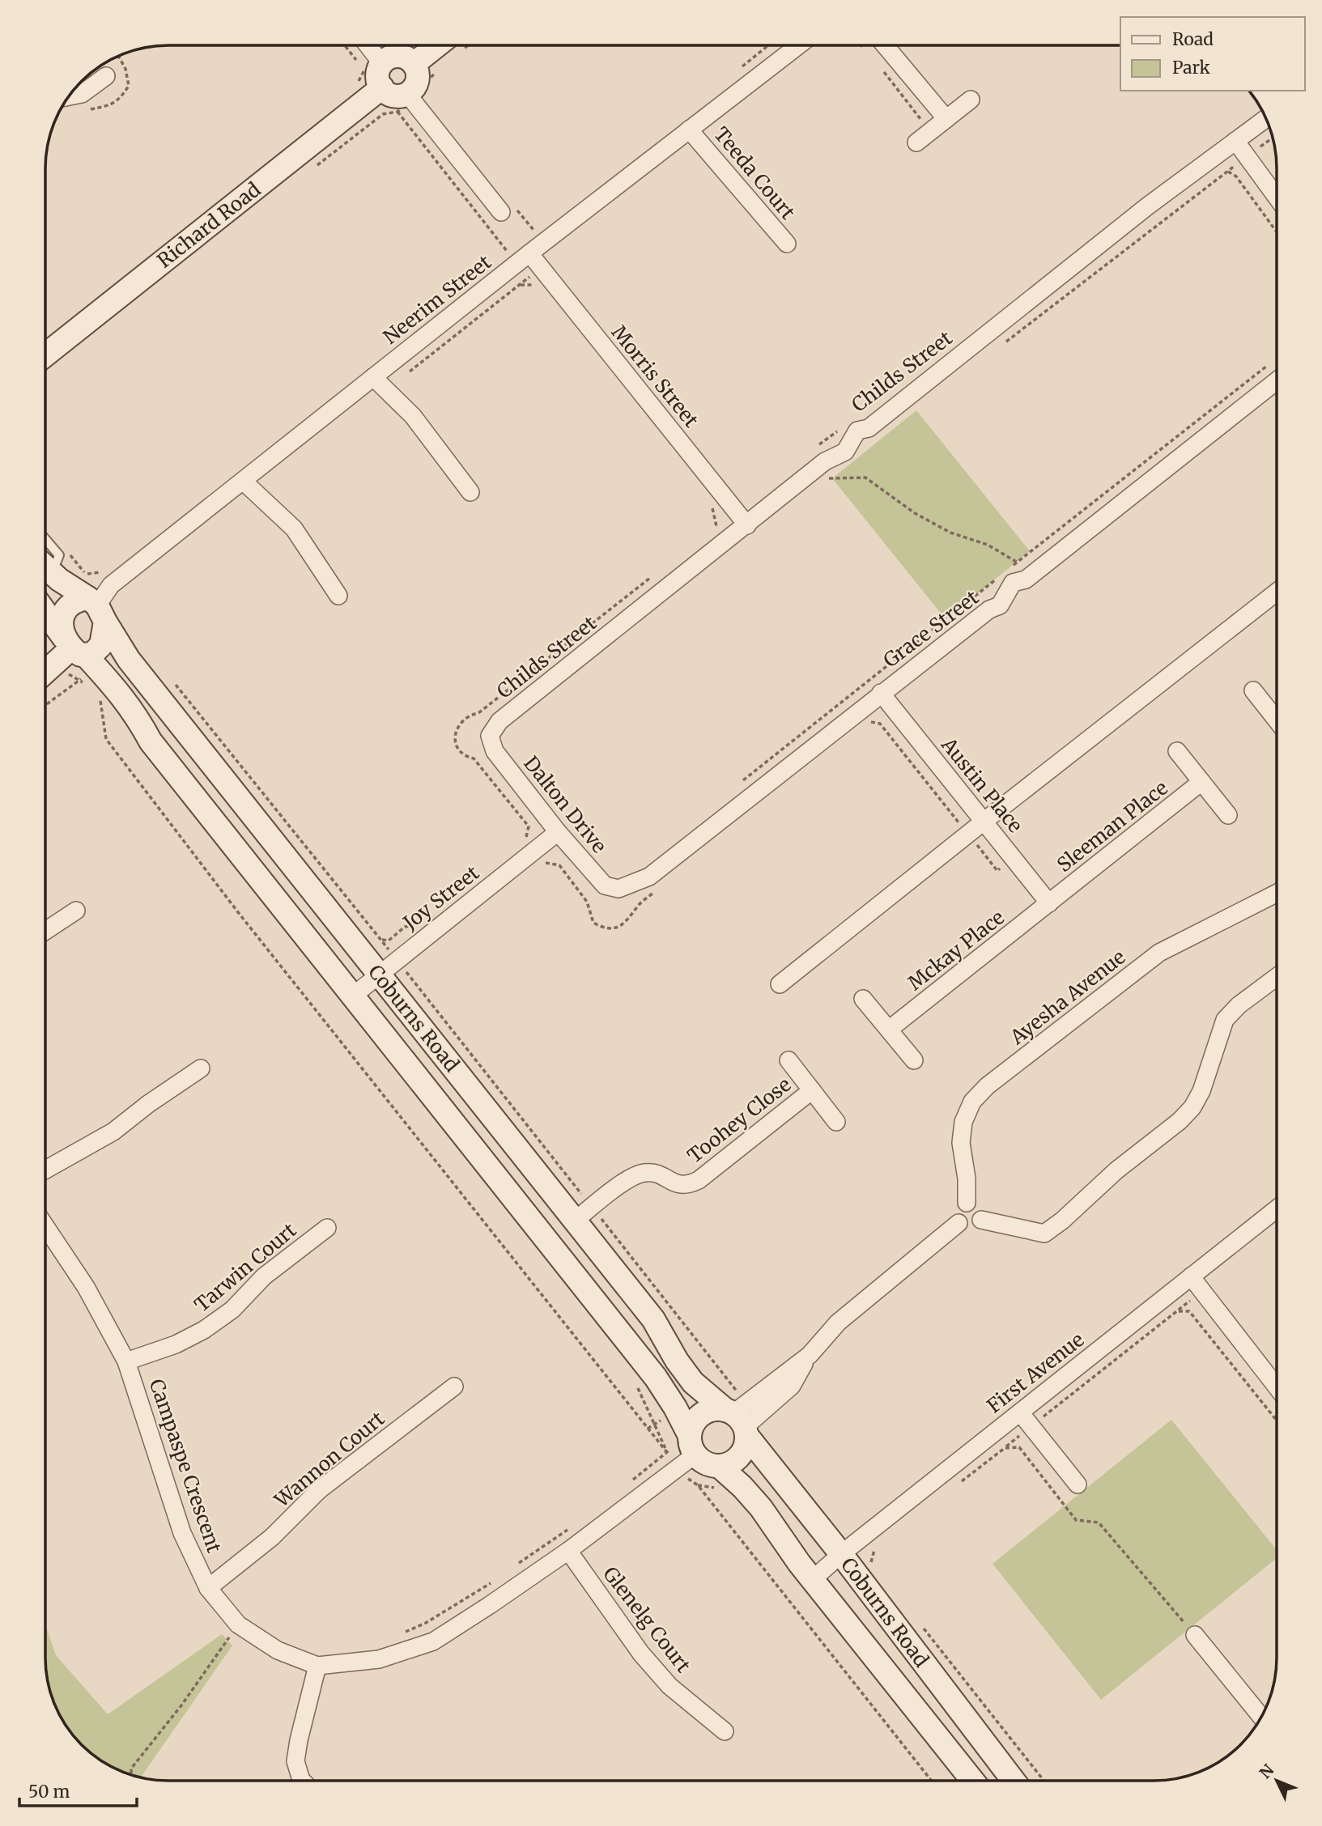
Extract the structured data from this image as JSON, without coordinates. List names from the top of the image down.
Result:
{
  "streets": {
    "street": [
      "Teeda Court",
      "Richard Road",
      "Neerim Street",
      "Childs Street",
      "Morris Street",
      "Grace Street",
      "Austin Place",
      "Dalton Drive",
      "Sleeman Place",
      "Joy Street",
      "Mckay Place",
      "Ayesha Avenue",
      "Coburns Road",
      "Toohey Close",
      "Tarwin Court",
      "First Avenue",
      "Wannon Court",
      "Campaspe Crescent",
      "Glenelg Court"
    ]
  },
  "crossings": [
    ["Teeda Court", "Neerim Street"],
    ["Neerim Street", "Morris Street"],
    ["Neerim Street", "Coburns Road"],
    ["Childs Street", "Morris Street"],
    ["Childs Street", "Dalton Drive"],
    ["Grace Street", "Austin Place"],
    ["Grace Street", "Dalton Drive"],
    ["Austin Place", "Sleeman Place"],
    ["Austin Place", "Mckay Place"],
    ["Dalton Drive", "Joy Street"],
    ["Sleeman Place", "Mckay Place"],
    ["Joy Street", "Coburns Road"],
    ["Ayesha Avenue", "Coburns Road"],
    ["Ayesha Avenue", "Campaspe Crescent"],
    ["Coburns Road", "Toohey Close"],
    ["Coburns Road", "First Avenue"],
    ["Coburns Road", "Campaspe Crescent"],
    ["Tarwin Court", "Campaspe Crescent"],
    ["Wannon Court", "Campaspe Crescent"],
    ["Campaspe Crescent", "Glenelg Court"]
  ],
  "legend": ["Road", "Park"],
  "scale_bar": "50 m",
  "north": "top left"
}
